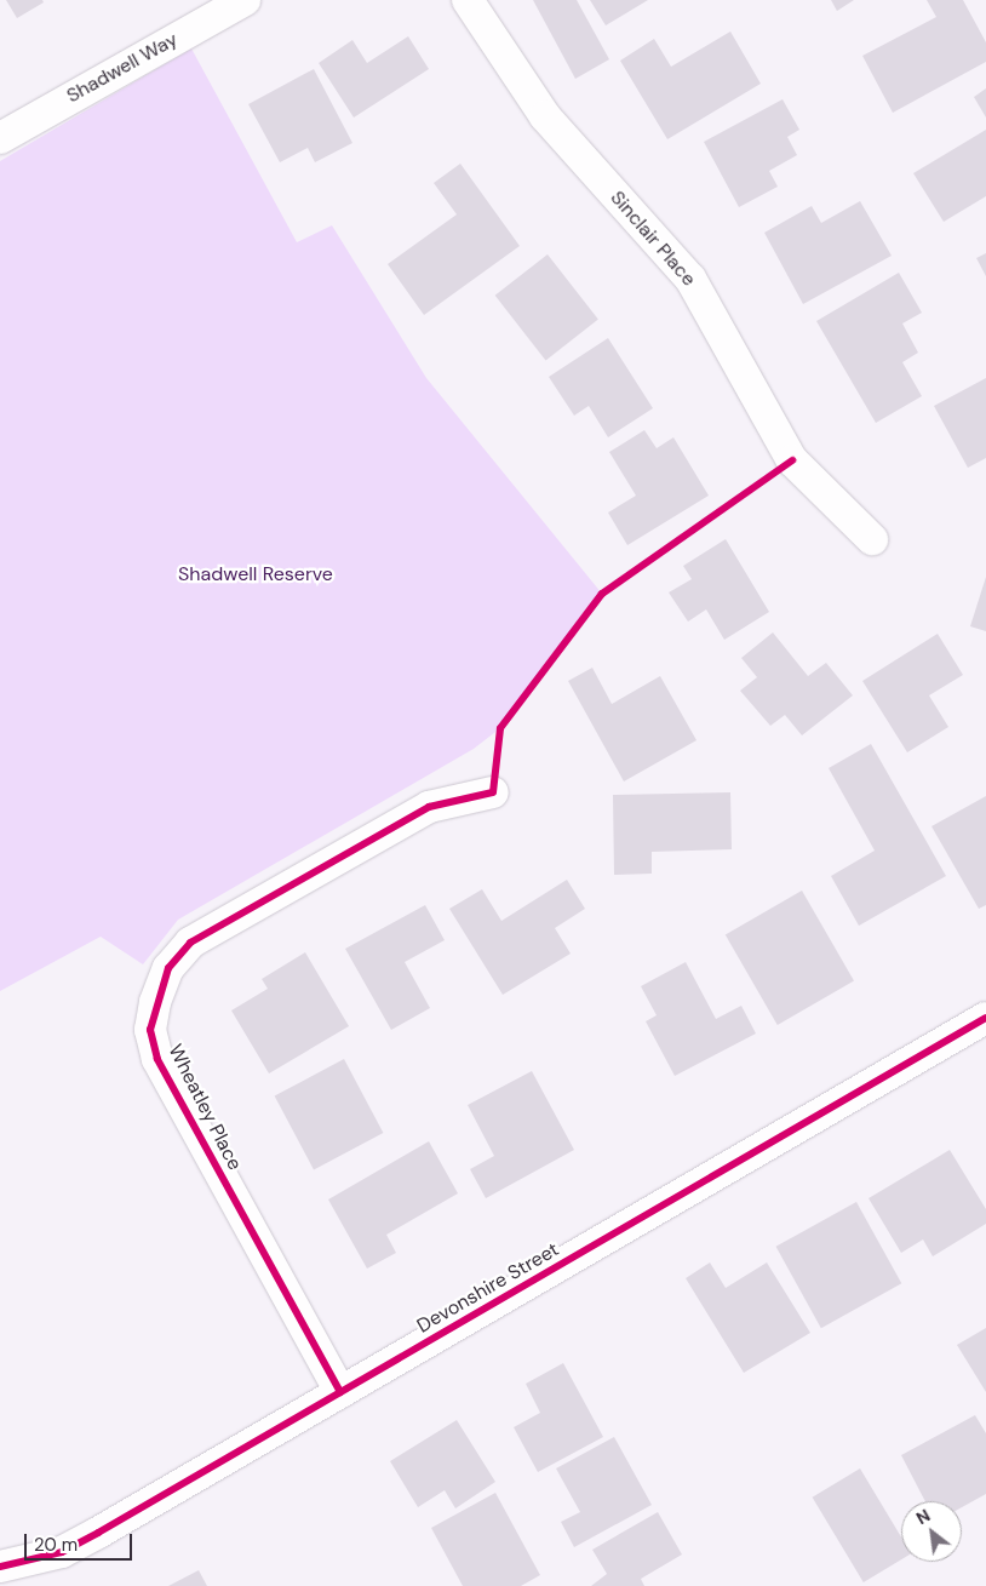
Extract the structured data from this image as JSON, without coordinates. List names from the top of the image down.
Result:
{
  "streets": {
    "street": [
      "Shadwell Way",
      "Sinclair Place",
      "Wheatley Place",
      "Devonshire Street"
    ]
  },
  "crossings": [
    ["Wheatley Place", "Devonshire Street"]
  ],
  "parks": ["Shadwell Reserve"],
  "scale_bar": "20 m",
  "north": "top left"
}
